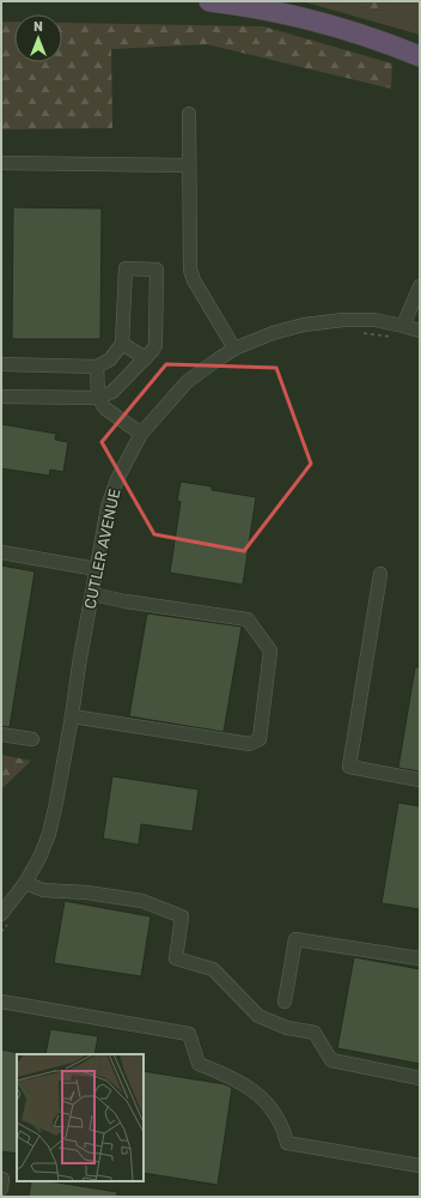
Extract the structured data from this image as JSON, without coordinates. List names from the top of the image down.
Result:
{
  "streets": {
    "street": ["CUTLER AVENUE"]
  },
  "north": "top"
}
